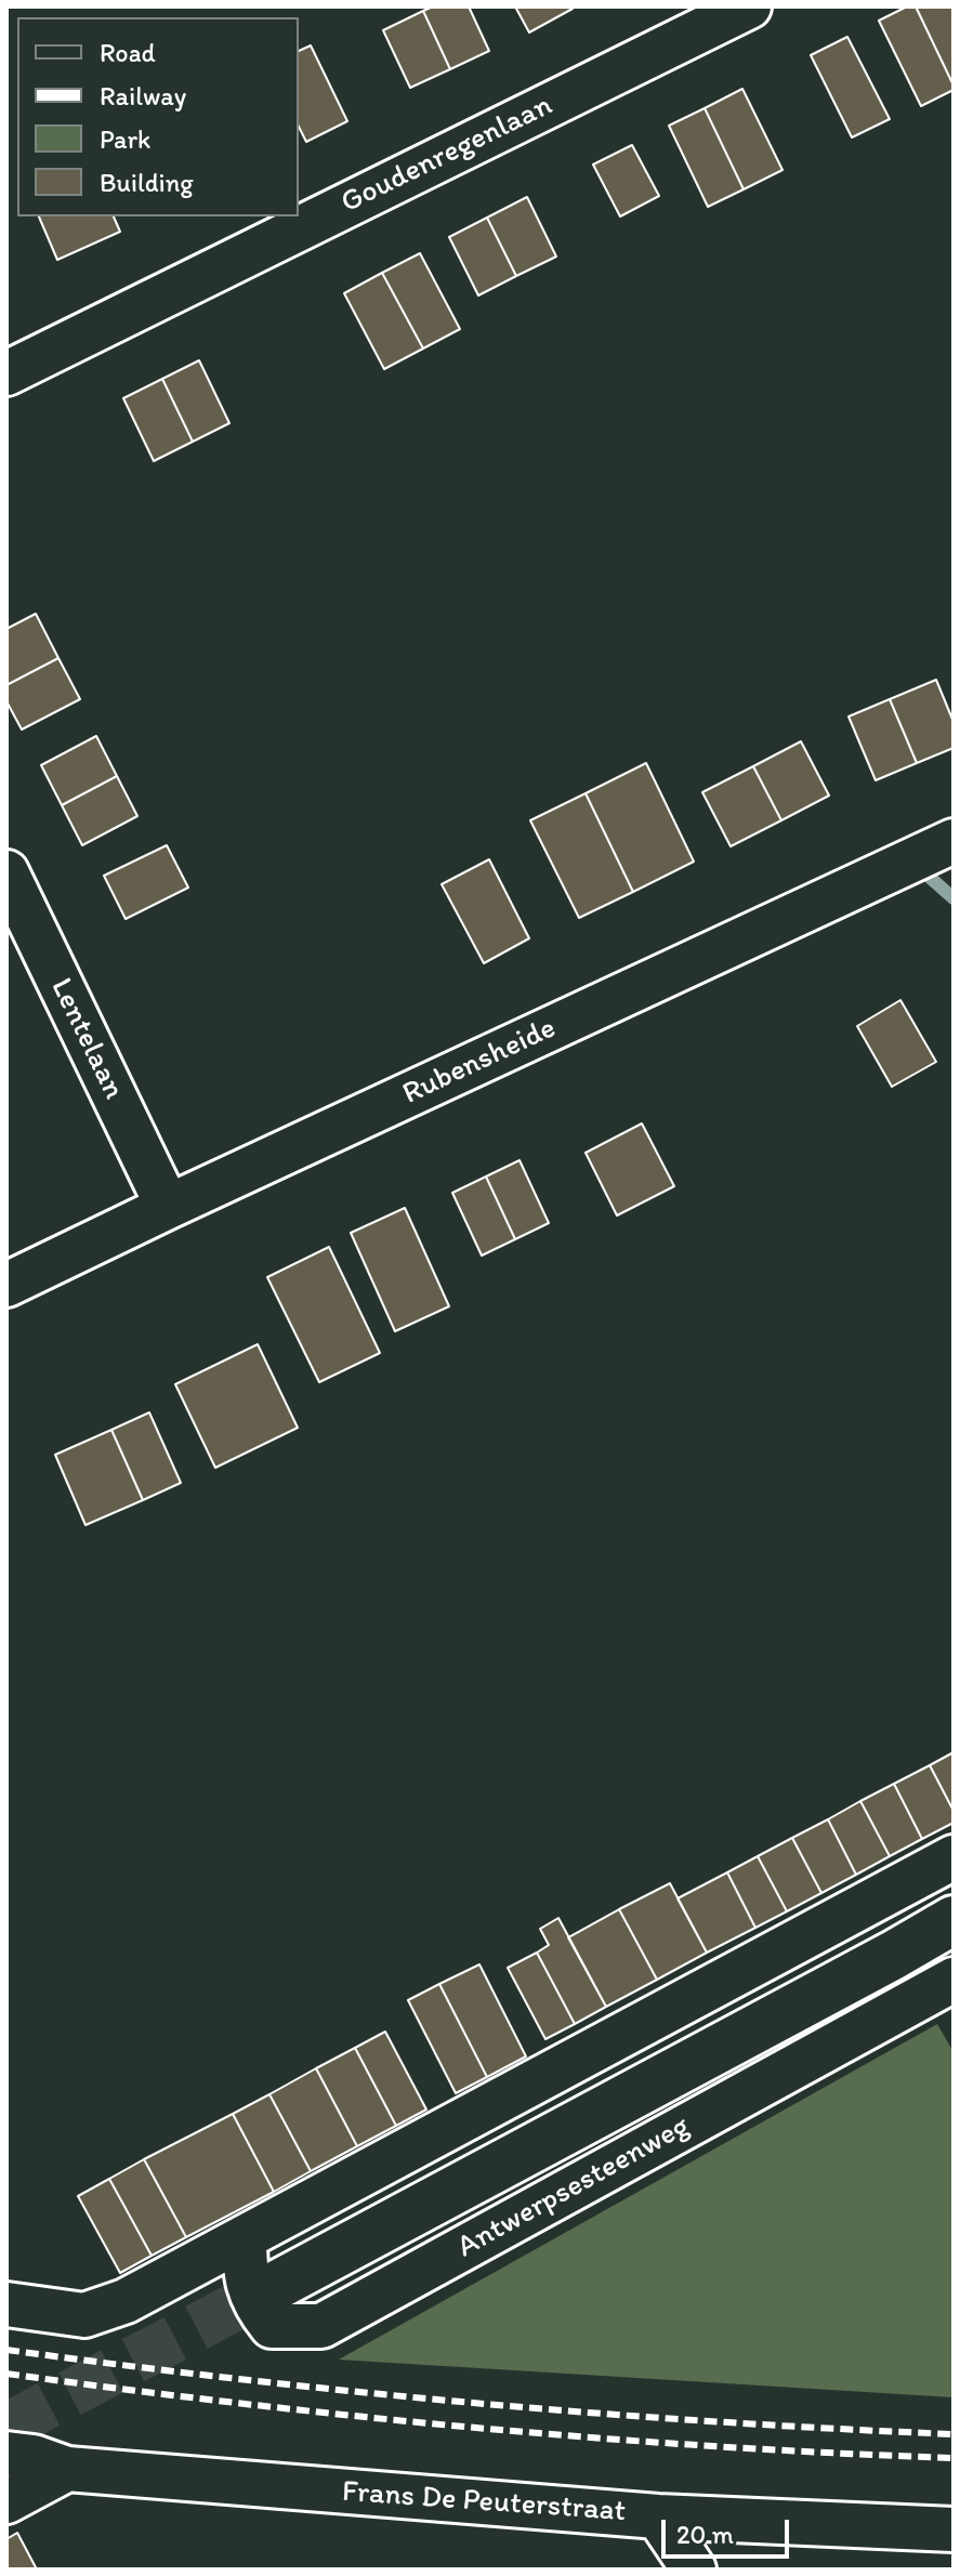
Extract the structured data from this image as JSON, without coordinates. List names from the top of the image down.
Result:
{
  "streets": {
    "main road": ["Antwerpsesteenweg"],
    "street": [
      "Goudenregenlaan",
      "Lentelaan",
      "Rubensheide",
      "Frans De Peuterstraat"
    ]
  },
  "crossings": [
    ["Lentelaan", "Rubensheide"]
  ],
  "legend": [
    "Road",
    "Railway",
    "Park",
    "Building"
  ],
  "scale_bar": "20 m"
}
